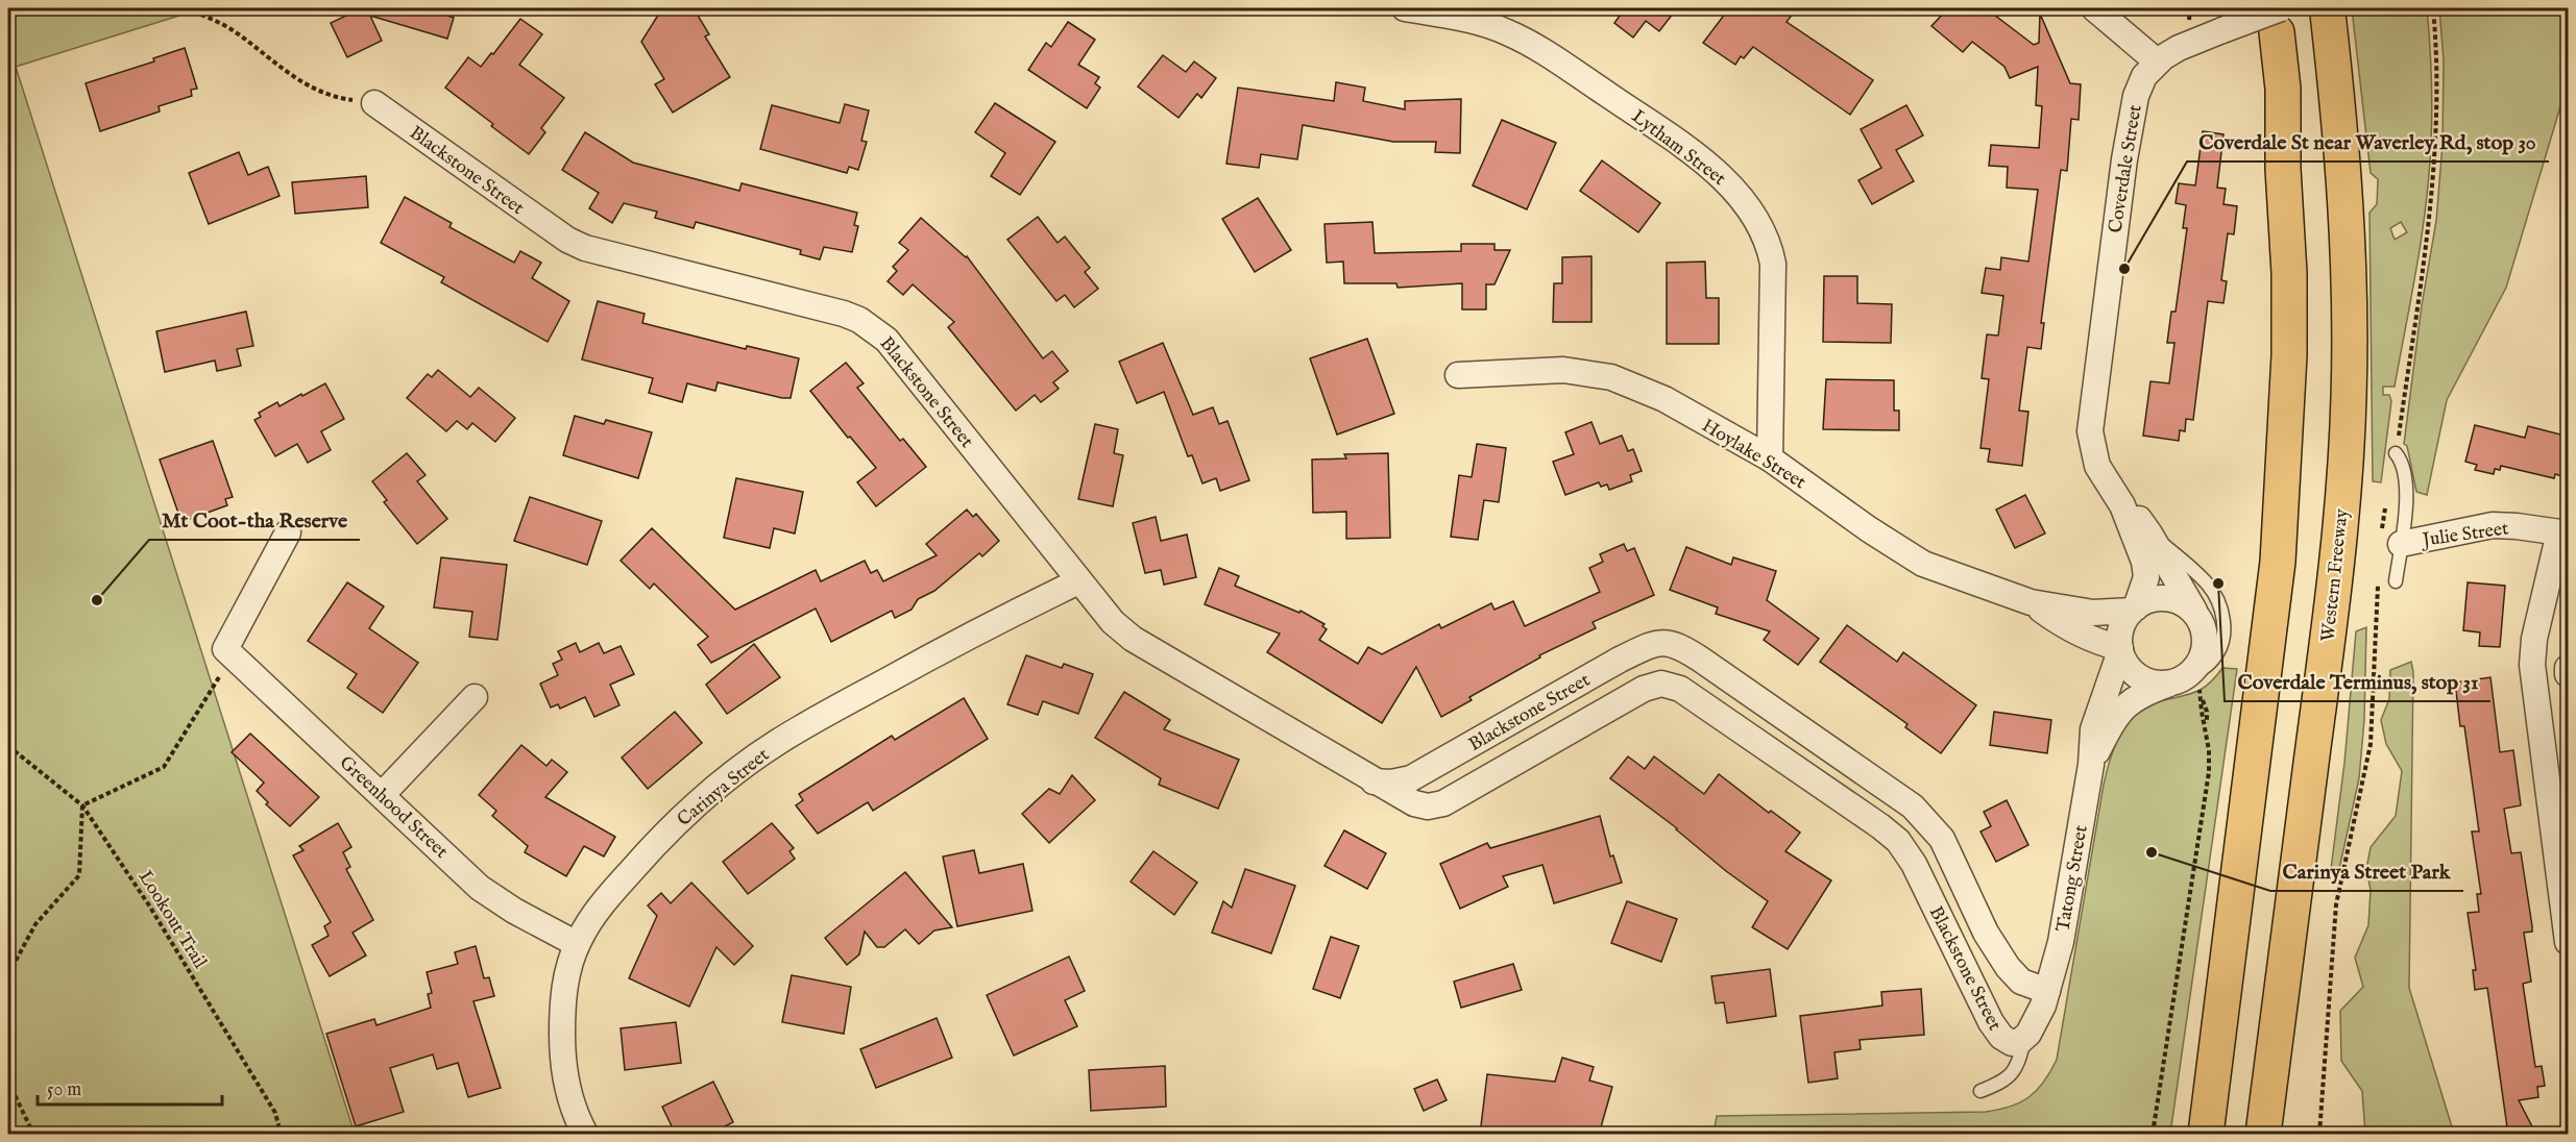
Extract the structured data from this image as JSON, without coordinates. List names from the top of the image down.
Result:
{
  "streets": {
    "highway": ["Western Freeway"],
    "street": [
      "Lytham Street",
      "Coverdale Street",
      "Blackstone Street",
      "Hoylake Street",
      "Julie Street",
      "Carinya Street",
      "Greenhood Street",
      "Tatong Street"
    ],
    "path": ["Lookout Trail"]
  },
  "crossings": [
    ["Lytham Street", "Hoylake Street"],
    ["Coverdale Street", "Hoylake Street"],
    ["Coverdale Street", "Tatong Street"],
    ["Blackstone Street", "Carinya Street"],
    ["Blackstone Street", "Tatong Street"],
    ["Hoylake Street", "Tatong Street"],
    ["Carinya Street", "Greenhood Street"]
  ],
  "places": [
    "Coverdale St near Waverley Rd, stop 30",
    "Coverdale Terminus, stop 31",
    "Mt Coot-tha Reserve",
    "Carinya Street Park"
  ],
  "scale_bar": "50 m"
}
